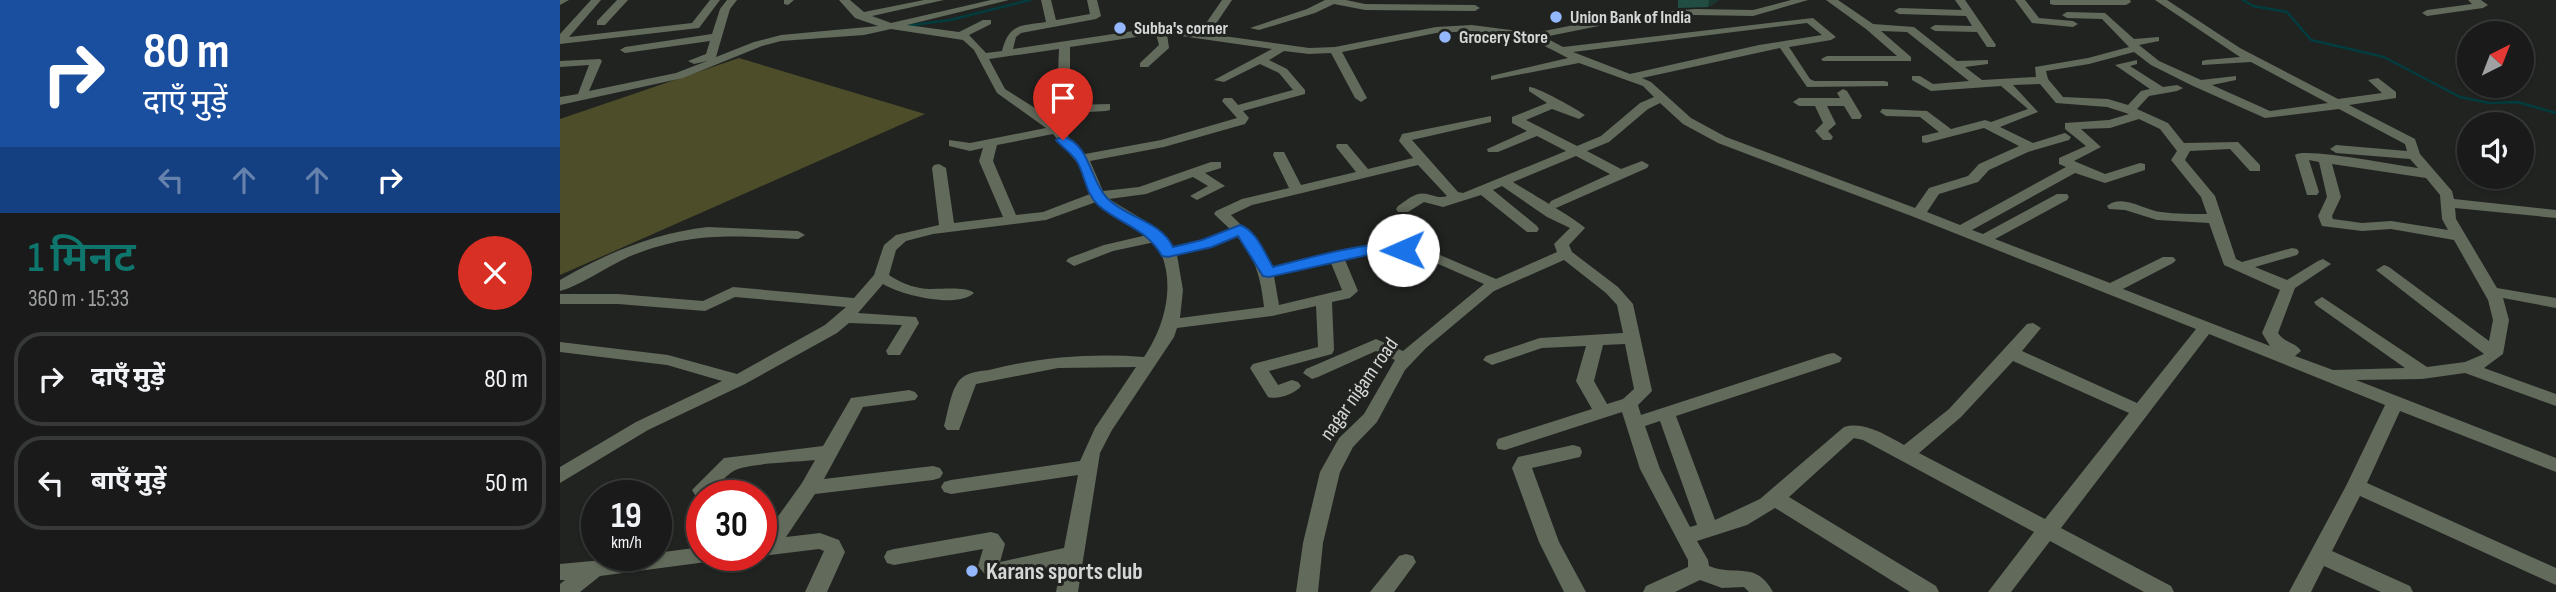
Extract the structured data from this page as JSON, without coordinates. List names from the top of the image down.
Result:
{
  "streets": {
    "street": ["nagar nigam road"]
  },
  "places": [
    "Union Bank of India",
    "Subba's corner",
    "Grocery Store",
    "Karans sports club"
  ],
  "north": "top right",
  "page": {
    "turn": ["80 m", "दाएँ मुड़ें"],
    "heading": ["1 मिनट", "360 m · 15:33"],
    "list": [
      {
        "name": "दाएँ मुड़ें",
        "value": "80 m"
      },
      {
        "name": "बाएँ मुड़ें",
        "value": "50 m"
      }
    ],
    "speed": "19 km/h",
    "limit": "30"
  }
}
